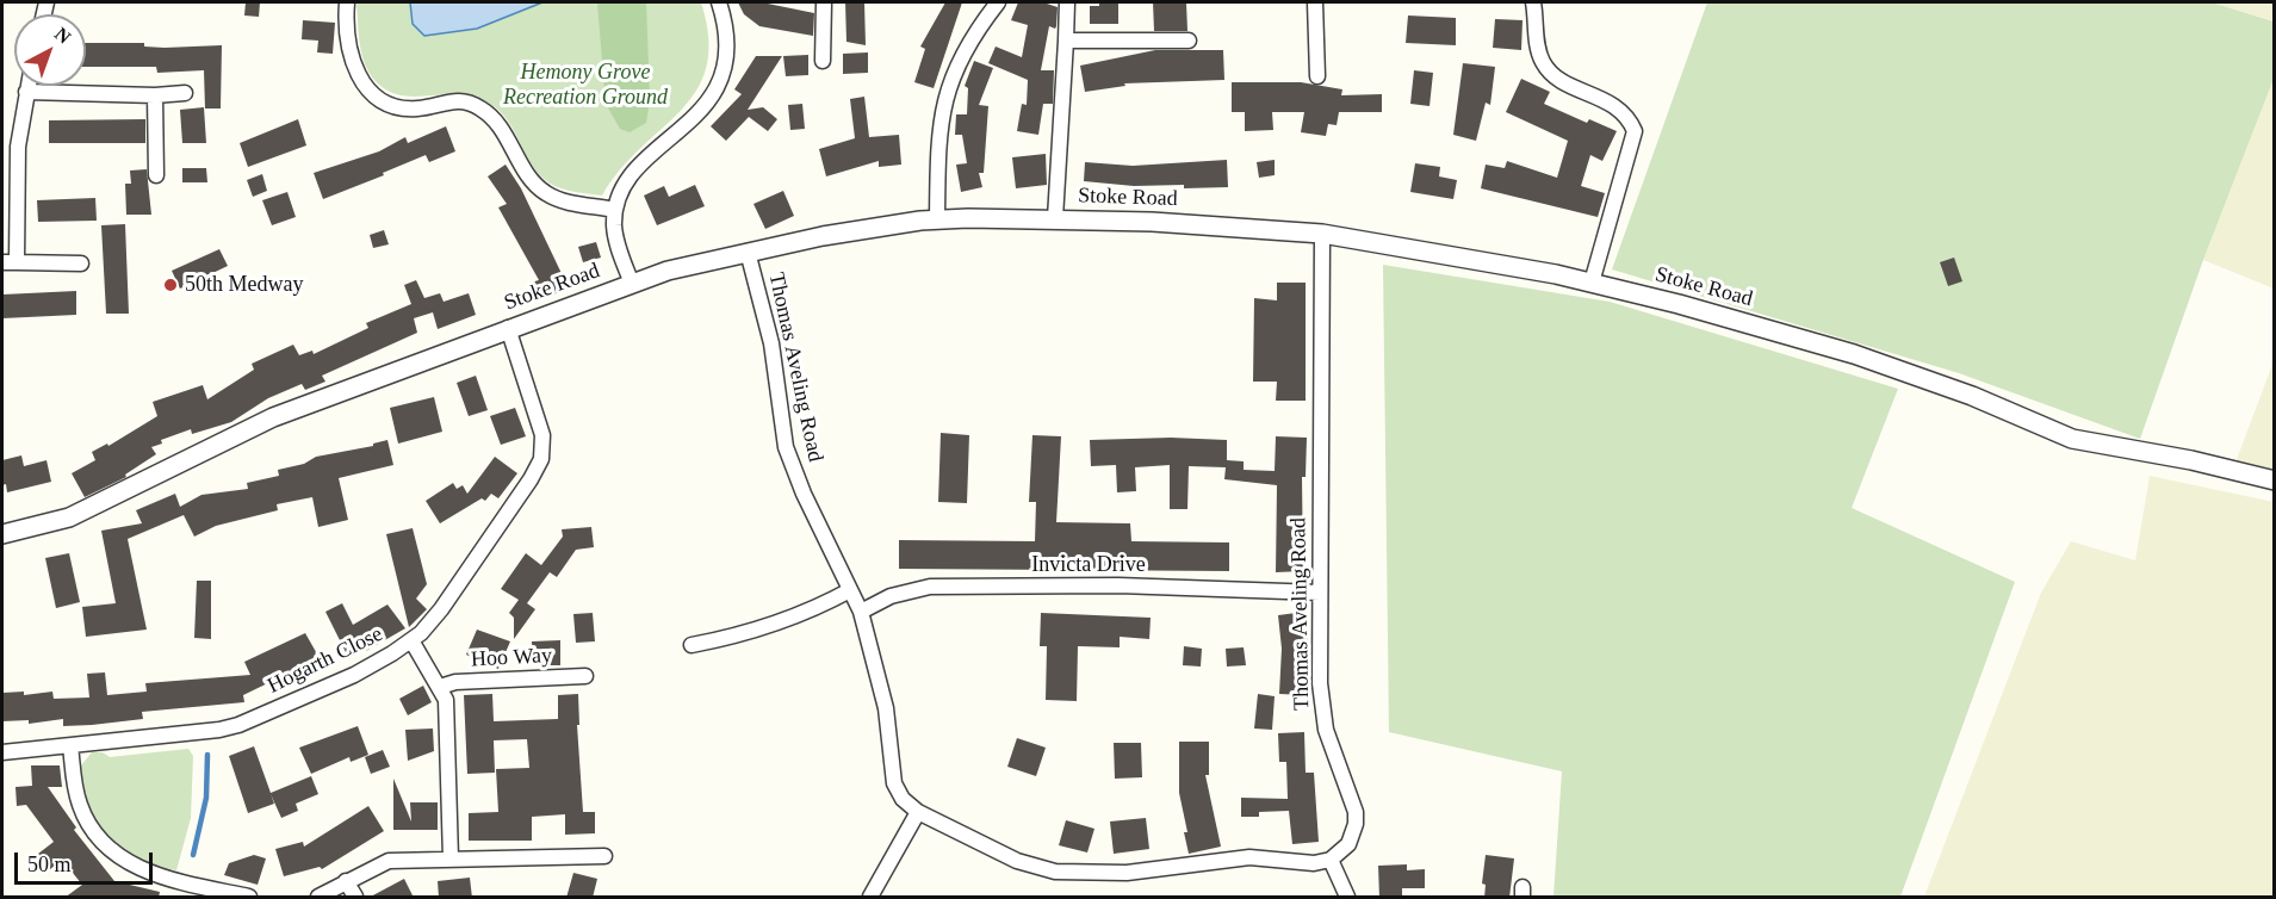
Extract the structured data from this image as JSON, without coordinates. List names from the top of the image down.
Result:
{
  "streets": {
    "street": [
      "Stoke Road",
      "Thomas Aveling Road",
      "Invicta Drive",
      "Hoo Way",
      "Hogarth Close"
    ]
  },
  "crossings": [
    ["Stoke Road", "Thomas Aveling Road"],
    ["Stoke Road", "Hogarth Close"],
    ["Thomas Aveling Road", "Invicta Drive"]
  ],
  "parks": ["Hemony Grove Recreation Ground"],
  "places": ["50th Medway"],
  "scale_bar": "50 m",
  "north": "top right"
}
